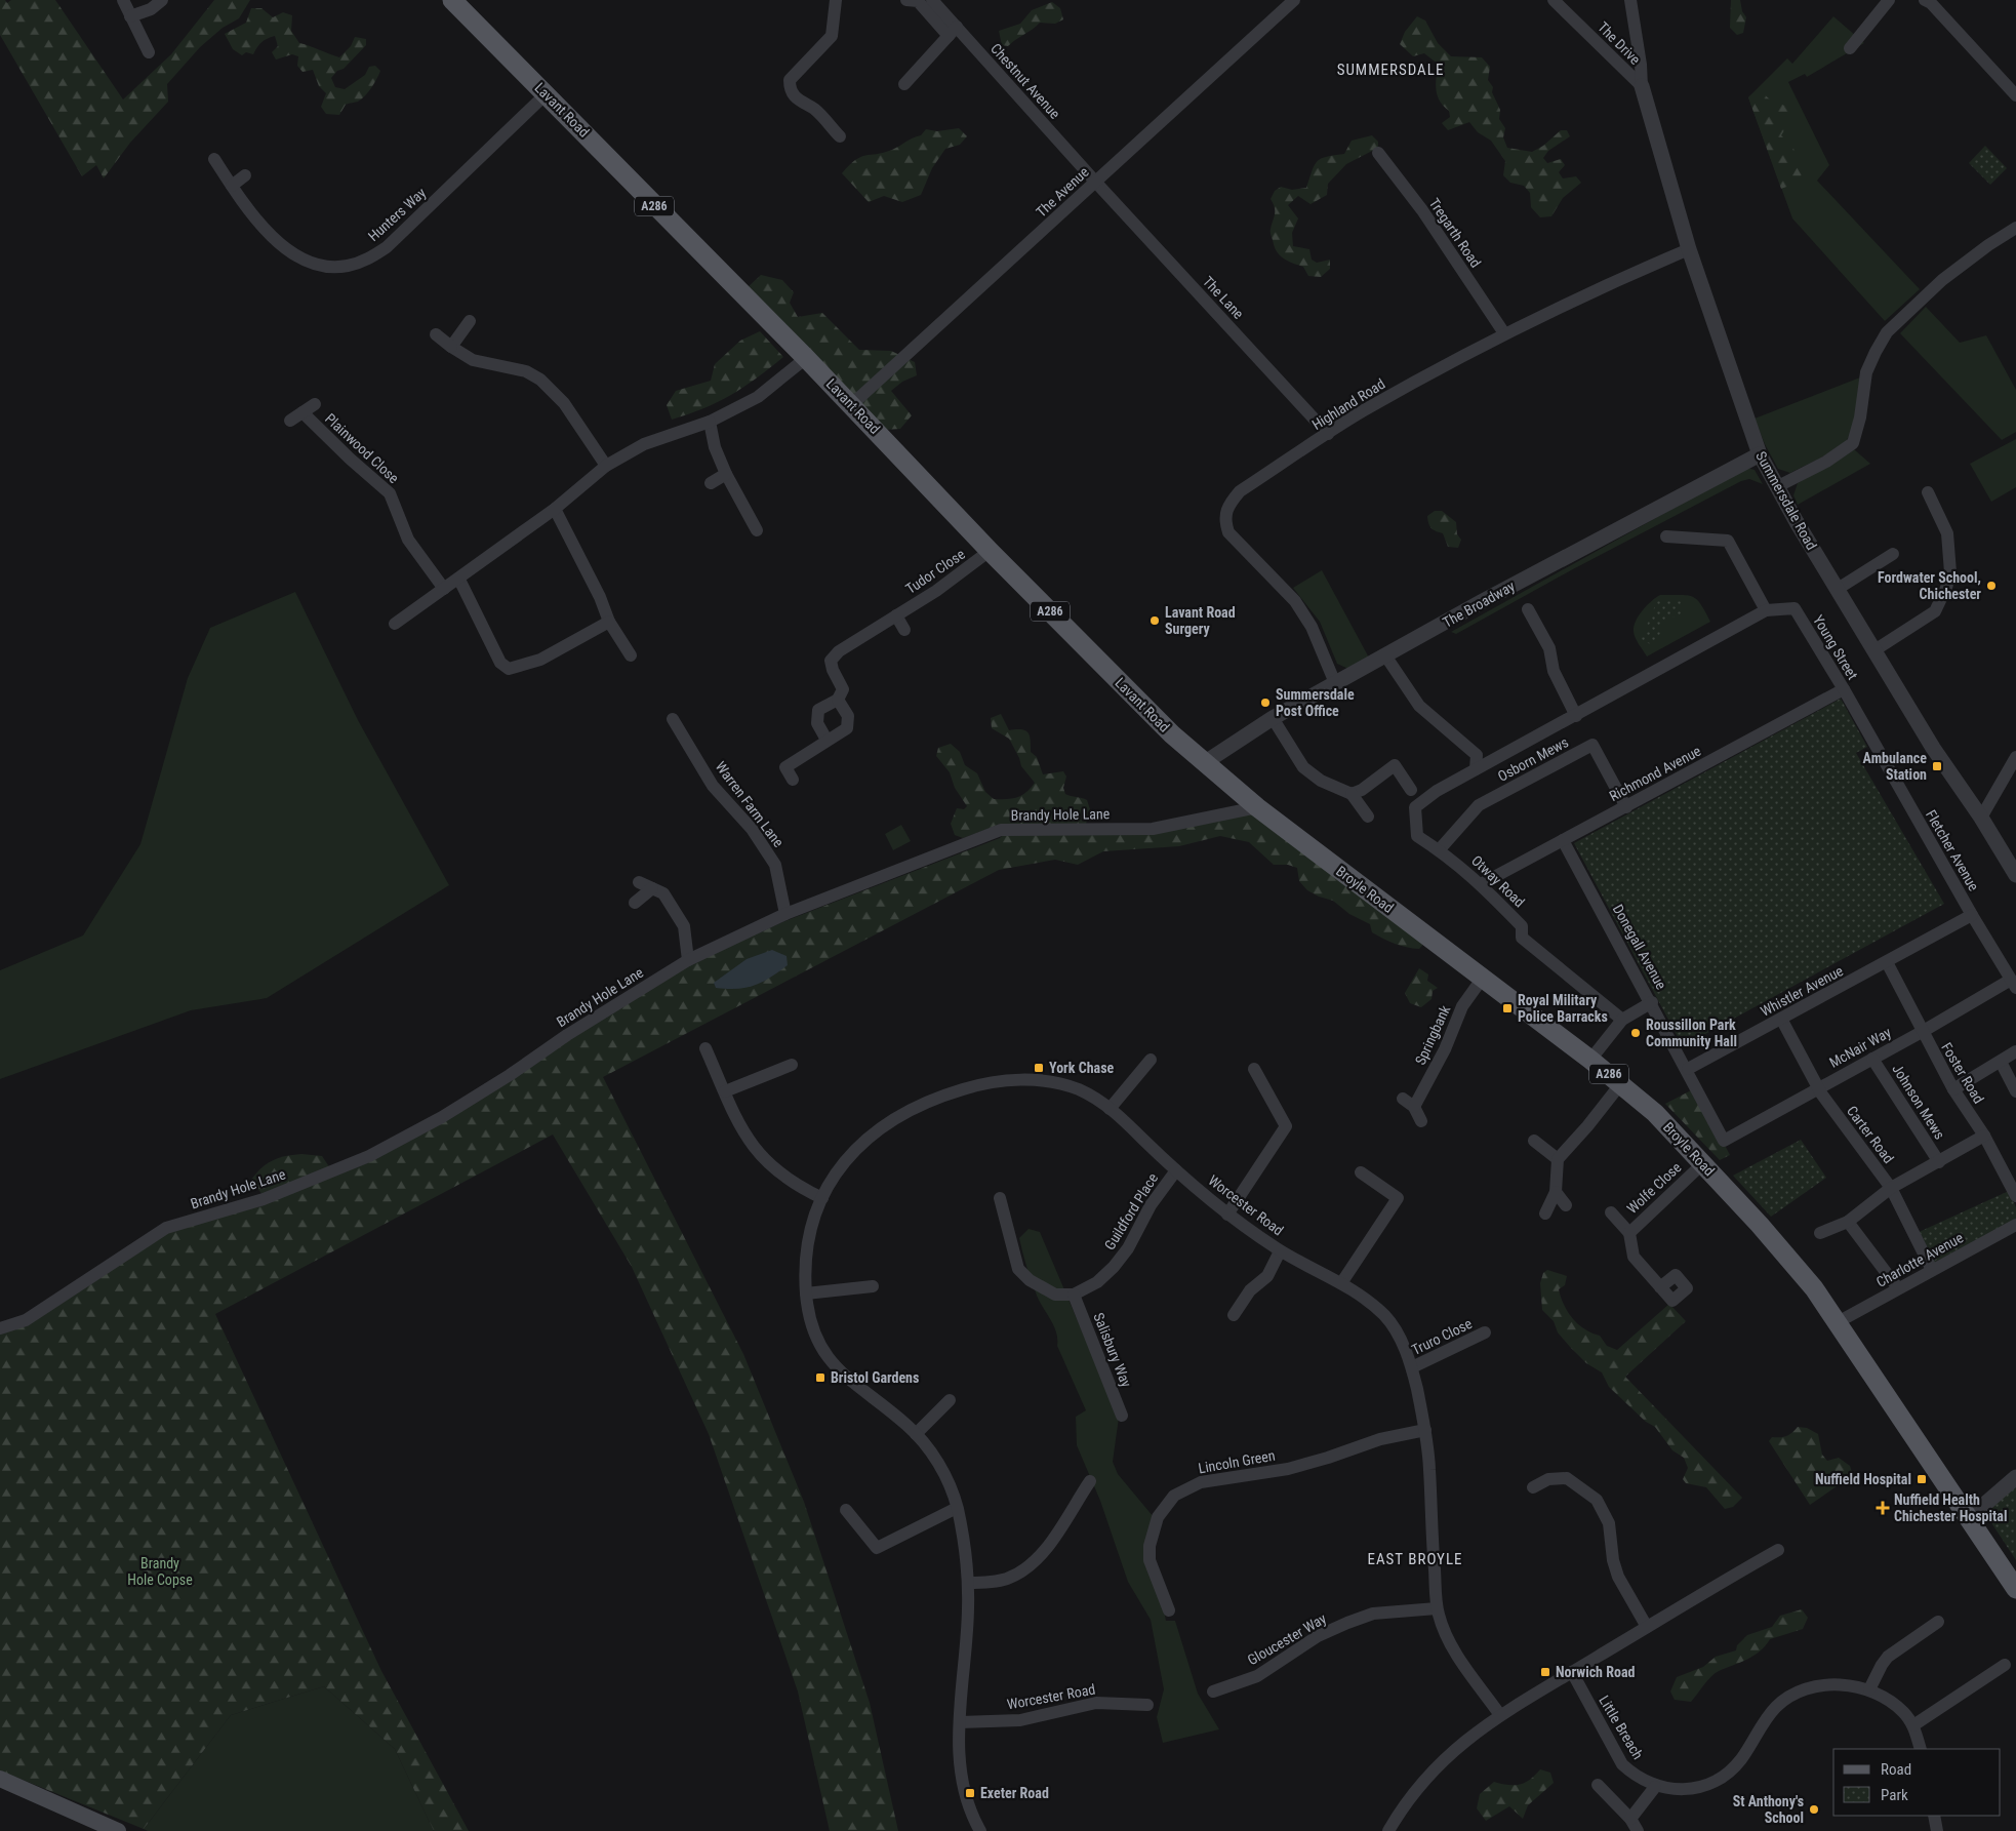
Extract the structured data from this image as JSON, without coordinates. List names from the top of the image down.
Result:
{
  "streets": {
    "main road": ["Lavant Road", "A286", "Broyle Road"],
    "street": [
      "The Drive",
      "Chestnut Avenue",
      "The Avenue",
      "Hunters Way",
      "Tregarth Road",
      "The Lane",
      "Highland Road",
      "Plainwood Close",
      "Summersdale Road",
      "Tudor Close",
      "The Broadway",
      "Young Street",
      "Osborn Mews",
      "Richmond Avenue",
      "Warren Farm Lane",
      "Brandy Hole Lane",
      "Fletcher Avenue",
      "Otway Road",
      "Donegall Avenue",
      "Whistler Avenue",
      "Springbank",
      "McNair Way",
      "Foster Road",
      "Johnson Mews",
      "Carter Road",
      "Wolfe Close",
      "Worcester Road",
      "Guildford Place",
      "Charlotte Avenue",
      "Truro Close",
      "Salisbury Way",
      "Lincoln Green",
      "Gloucester Way",
      "Little Breach"
    ]
  },
  "crossings": [
    ["The Drive", "Summersdale Road"],
    ["Chestnut Avenue", "The Avenue"],
    ["Chestnut Avenue", "The Lane"],
    ["Lavant Road", "The Avenue"],
    ["Lavant Road", "Hunters Way"],
    ["Lavant Road", "Tudor Close"],
    ["Lavant Road", "The Broadway"],
    ["Lavant Road", "Brandy Hole Lane"],
    ["Lavant Road", "Broyle Road"],
    ["The Avenue", "The Lane"],
    ["Tregarth Road", "Highland Road"],
    ["The Lane", "Highland Road"],
    ["Highland Road", "Summersdale Road"],
    ["Highland Road", "The Broadway"],
    ["Summersdale Road", "The Broadway"],
    ["Young Street", "Richmond Avenue"],
    ["Young Street", "Fletcher Avenue"],
    ["Young Street", "Otway Road"],
    ["Osborn Mews", "Richmond Avenue"],
    ["Osborn Mews", "Otway Road"],
    ["Richmond Avenue", "Otway Road"],
    ["Richmond Avenue", "Donegall Avenue"],
    ["Warren Farm Lane", "Brandy Hole Lane"],
    ["Brandy Hole Lane", "Broyle Road"],
    ["Fletcher Avenue", "Whistler Avenue"],
    ["Fletcher Avenue", "McNair Way"],
    ["Broyle Road", "Springbank"],
    ["Broyle Road", "Wolfe Close"],
    ["Broyle Road", "Charlotte Avenue"],
    ["Donegall Avenue", "Whistler Avenue"],
    ["Donegall Avenue", "McNair Way"],
    ["Whistler Avenue", "McNair Way"],
    ["Whistler Avenue", "Foster Road"],
    ["Whistler Avenue", "Carter Road"],
    ["McNair Way", "Foster Road"],
    ["McNair Way", "Johnson Mews"],
    ["McNair Way", "Carter Road"],
    ["Foster Road", "Johnson Mews"],
    ["Johnson Mews", "Carter Road"],
    ["Carter Road", "Charlotte Avenue"],
    ["Worcester Road", "Guildford Place"],
    ["Worcester Road", "Truro Close"],
    ["Worcester Road", "Lincoln Green"],
    ["Worcester Road", "Gloucester Way"],
    ["Guildford Place", "Salisbury Way"]
  ],
  "districts": ["SUMMERSDALE", "EAST BROYLE"],
  "parks": ["Brandy Hole Copse"],
  "places": {
    "other": [
      "Fordwater School, Chichester",
      "Lavant Road Surgery",
      "Summersdale Post Office",
      "Roussillon Park Community Hall",
      "St Anthony's School"
    ],
    "transit": [
      "Ambulance Station",
      "Royal Military Police Barracks",
      "York Chase",
      "Bristol Gardens",
      "Nuffield Hospital",
      "Norwich Road",
      "Exeter Road"
    ],
    "health": ["Nuffield Health Chichester Hospital"]
  },
  "legend": ["Road", "Park"]
}
